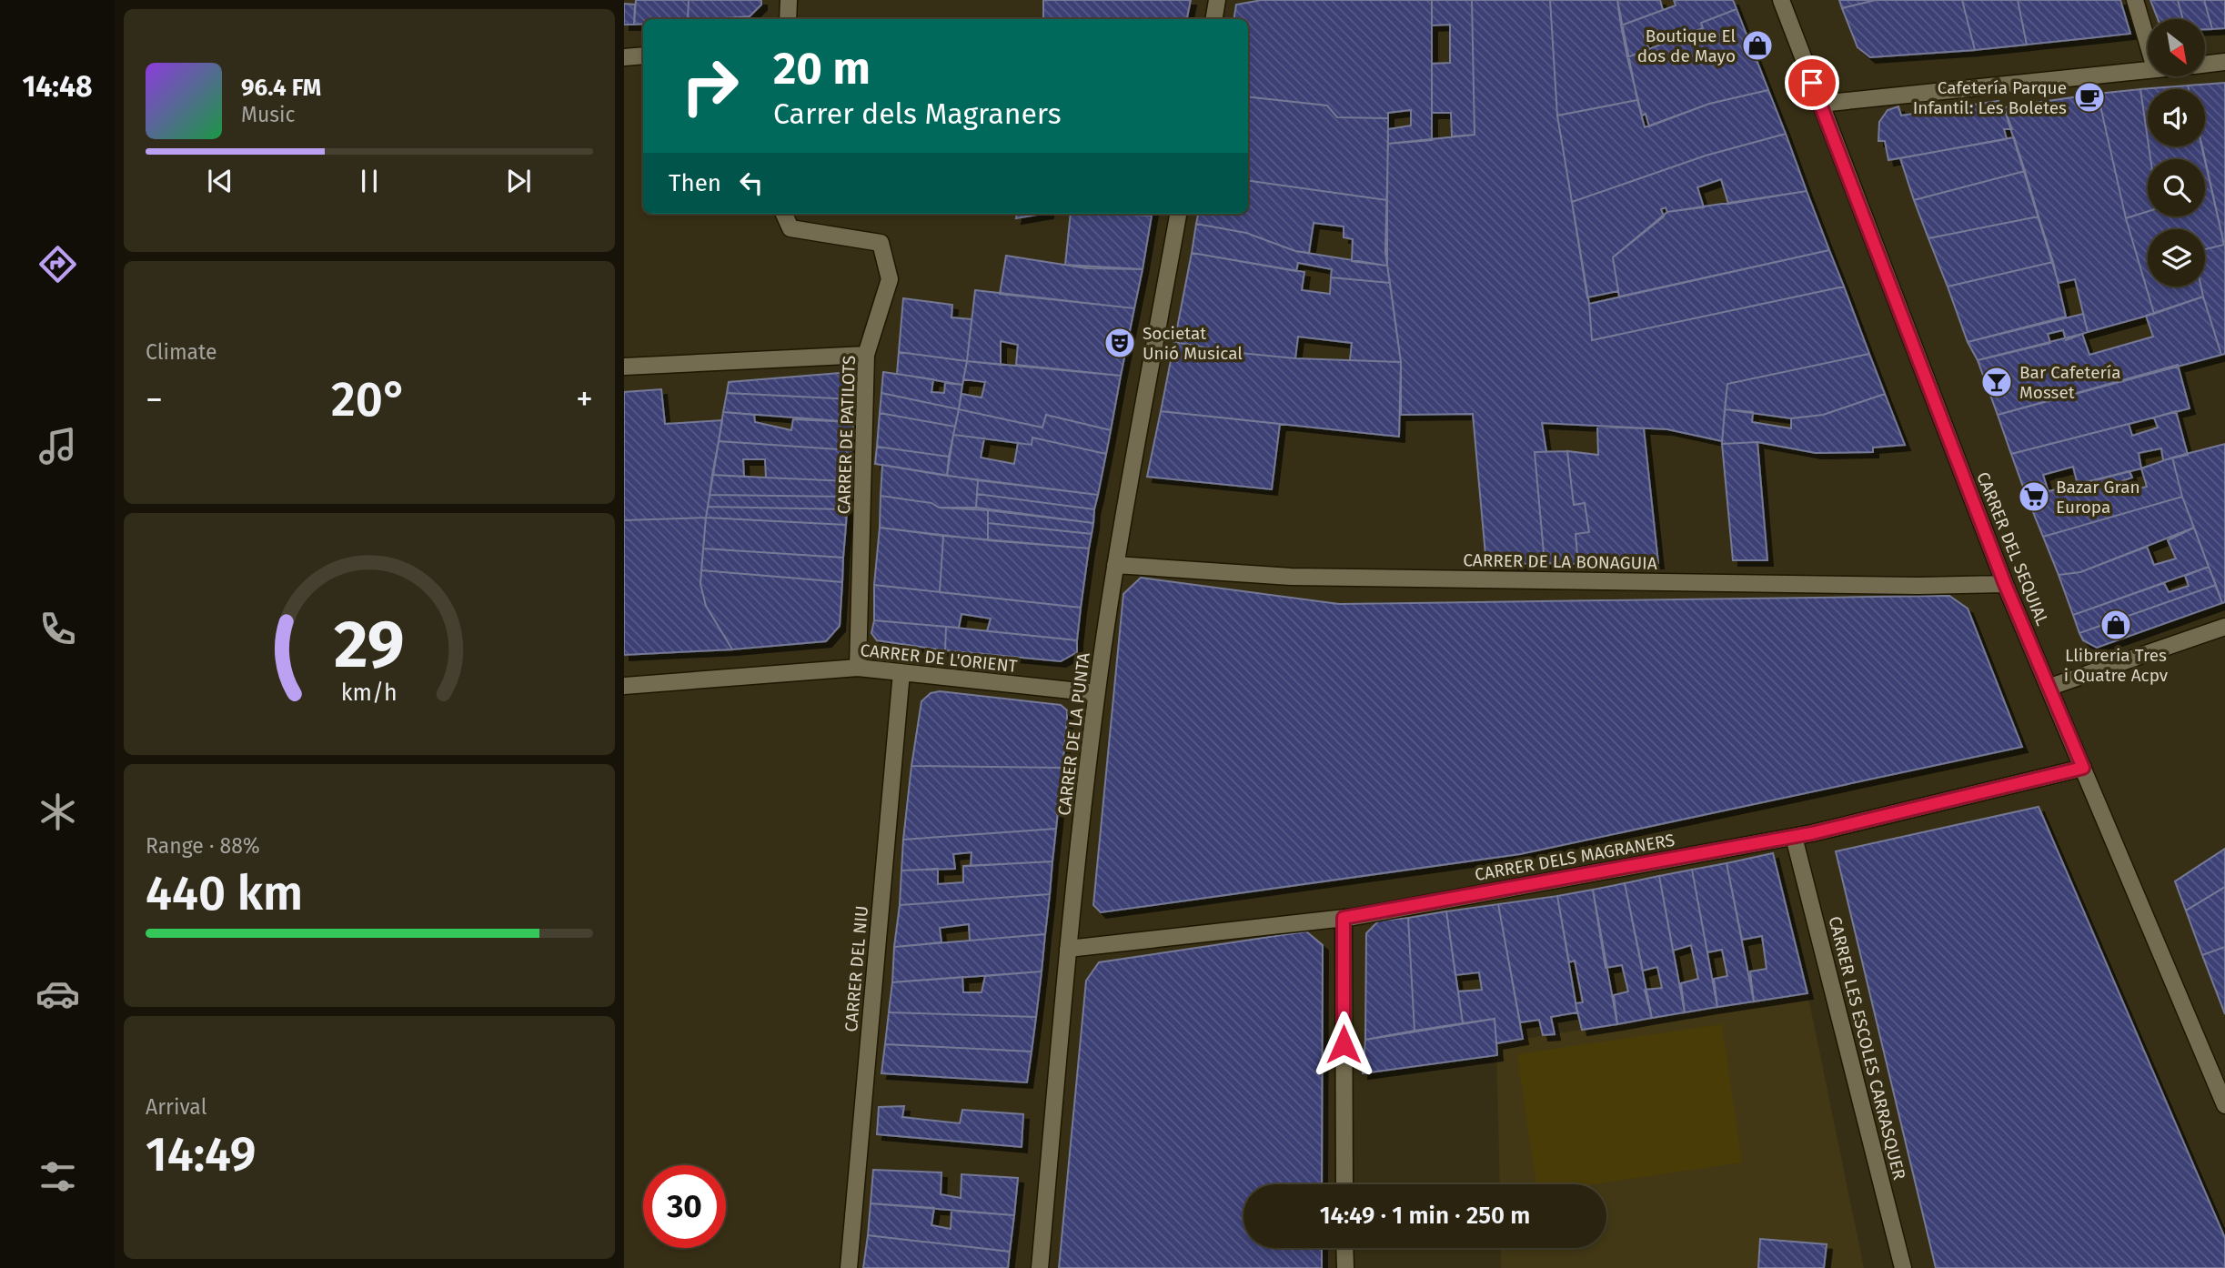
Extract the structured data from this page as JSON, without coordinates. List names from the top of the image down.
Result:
{
  "streets": {
    "street": [
      "CARRER DE PATILOTS",
      "CARRER DEL SEQUIAL",
      "CARRER DE LA BONAGUIA",
      "CARRER DE L'ORIENT",
      "CARRER DE LA PUNTA",
      "CARRER DELS MAGRANERS",
      "CARRER DEL NIU",
      "CARRER LES ESCOLES CARRASQUER"
    ]
  },
  "crossings": [
    ["CARRER DE PATILOTS", "CARRER DE L'ORIENT"],
    ["CARRER DEL SEQUIAL", "CARRER DE LA BONAGUIA"],
    ["CARRER DEL SEQUIAL", "CARRER DELS MAGRANERS"],
    ["CARRER DE LA BONAGUIA", "CARRER DE LA PUNTA"],
    ["CARRER DE L'ORIENT", "CARRER DE LA PUNTA"],
    ["CARRER DE L'ORIENT", "CARRER DEL NIU"],
    ["CARRER DE LA PUNTA", "CARRER DELS MAGRANERS"],
    ["CARRER DELS MAGRANERS", "CARRER LES ESCOLES CARRASQUER"]
  ],
  "places": {
    "shop": ["Boutique El dos de Mayo", "Llibreria Tres i Quatre Acpv"],
    "cafe": ["Cafetería Parque Infantil: Les Boletes"],
    "theatre": ["Societat Unió Musical"],
    "bar": ["Bar Cafetería Mosset"],
    "supermarket": ["Bazar Gran Europa"]
  },
  "north": "bottom right",
  "page": {
    "tabs": "14:48",
    "turn": ["20 m", "Carrer dels Magraners"],
    "song": ["96.4 FM", "Music"],
    "then": "Then",
    "tile": [
      "Climate",
      ["Range · 88%", "440 km"],
      ["Arrival", "14:49"]
    ],
    "heat": ["−", "20°", "+"],
    "limit": "30",
    "trip": "14:49 · 1 min · 250 m",
    "gauge": ["29", "km/h"]
  }
}
